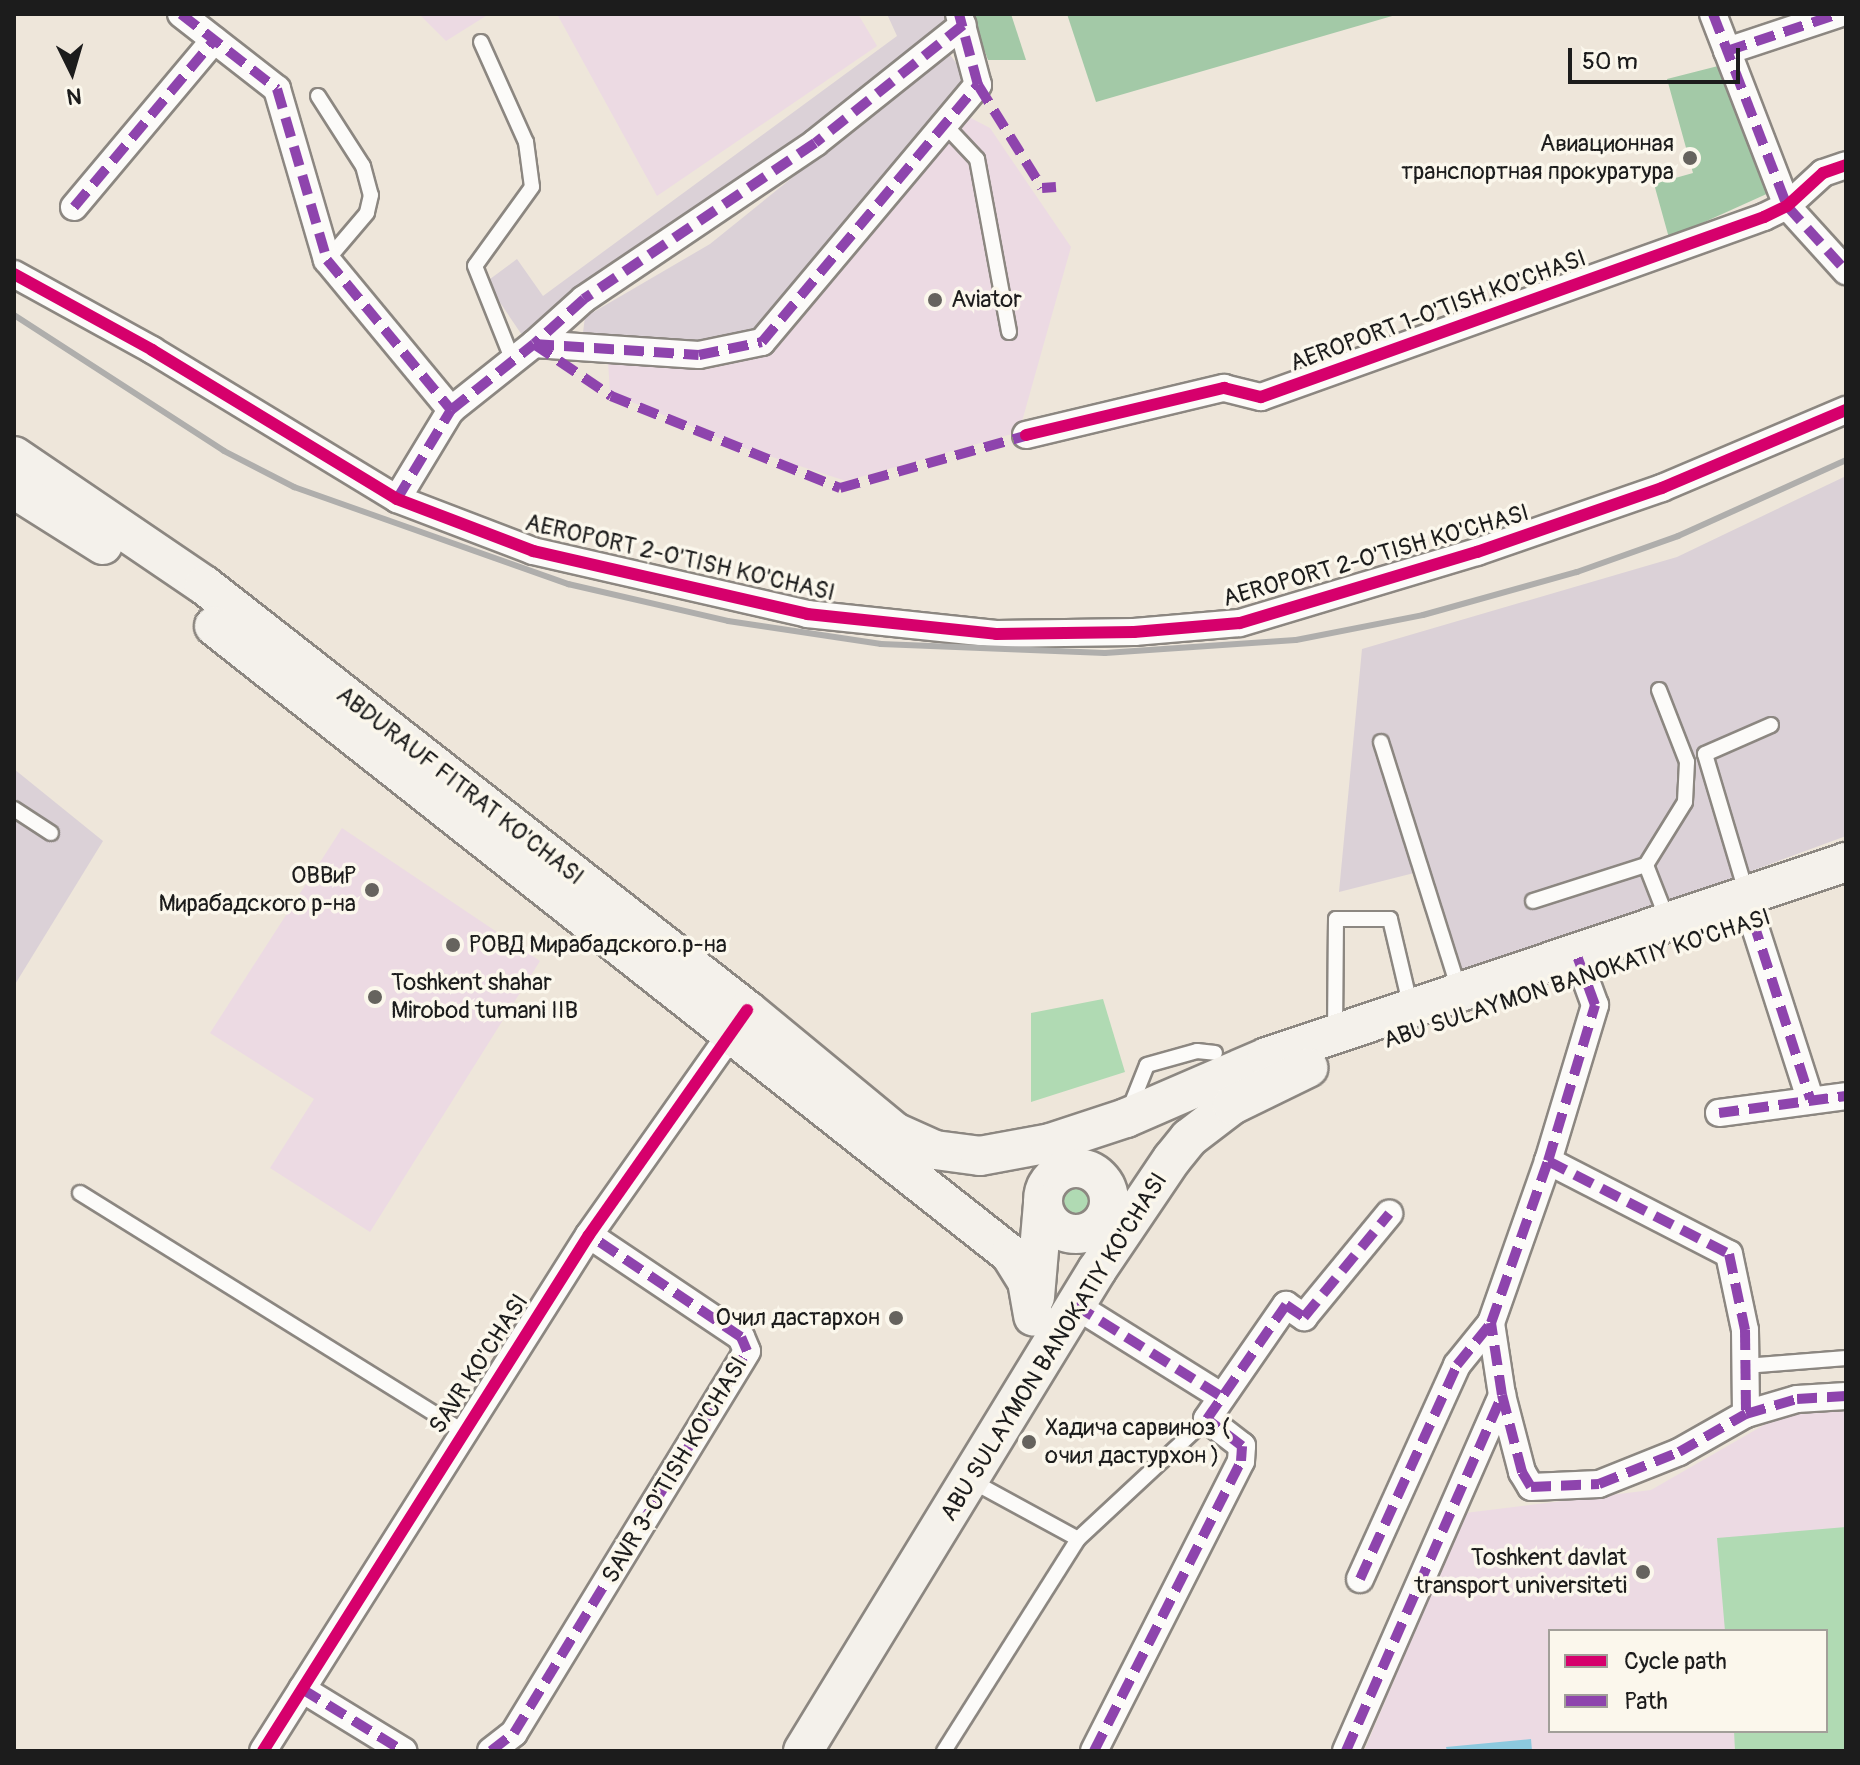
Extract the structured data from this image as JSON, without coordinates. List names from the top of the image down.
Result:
{
  "streets": {
    "main road": ["ABDURAUF FITRAT KO'CHASI", "ABU SULAYMON BANOKATIY KO'CHASI"],
    "street": [
      "AEROPORT 1-O'TISH KO'CHASI",
      "AEROPORT 2-O'TISH KO'CHASI",
      "SAVR KO'CHASI",
      "SAVR 3-O'TISH KO'CHASI"
    ]
  },
  "crossings": [
    ["ABDURAUF FITRAT KO'CHASI", "ABU SULAYMON BANOKATIY KO'CHASI"],
    ["ABDURAUF FITRAT KO'CHASI", "SAVR KO'CHASI"],
    ["SAVR KO'CHASI", "SAVR 3-O'TISH KO'CHASI"]
  ],
  "places": [
    "Авиационная транспортная прокуратура",
    "Aviator",
    "ОВВиР Мирабадского р-на",
    "РОВД Мирабадского.р-на",
    "Toshkent shahar Mirobod tumani IIB",
    "Очил дастархон",
    "Хадича сарвиноз ( очил дастурхон )",
    "Toshkent davlat transport universiteti"
  ],
  "legend": ["Cycle path", "Path"],
  "scale_bar": "50 m",
  "north": "bottom"
}
